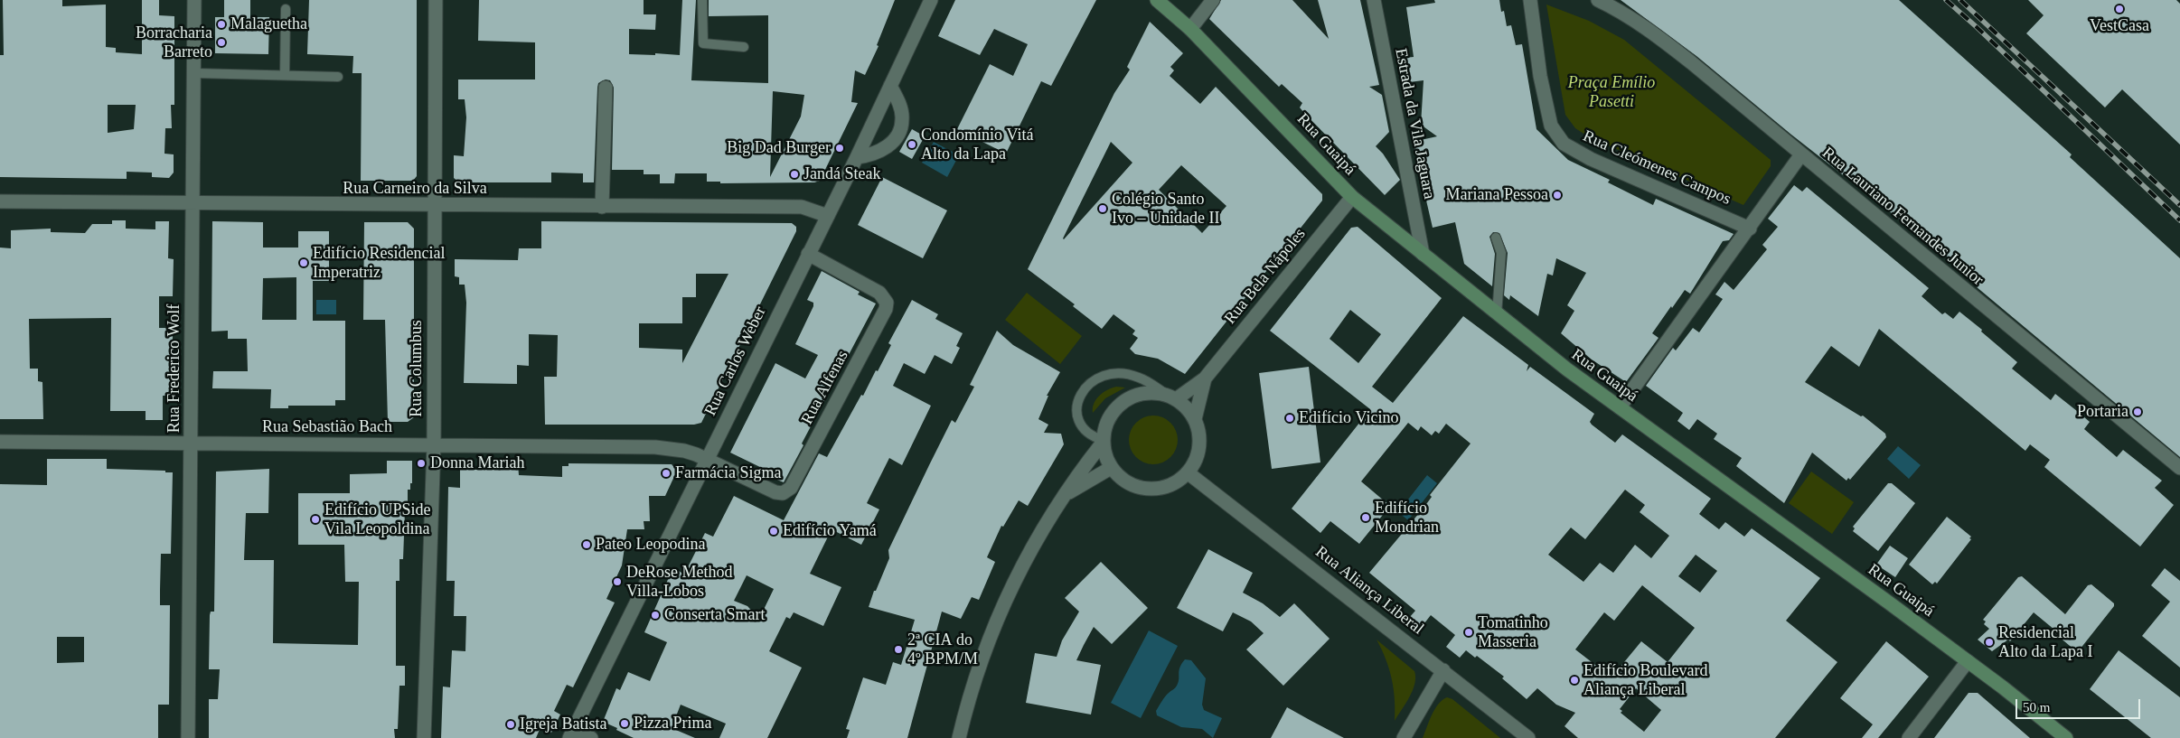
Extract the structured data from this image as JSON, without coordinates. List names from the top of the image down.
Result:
{
  "streets": {
    "main road": ["Rua Guaipá"],
    "street": [
      "Estrada da Vila Jaguara",
      "Rua Cleómenes Campos",
      "Rua Carneiro da Silva",
      "Rua Lauriano Fernandes Junior",
      "Rua Bela Nápoles",
      "Rua Carlos Weber",
      "Rua Frederico Wolf",
      "Rua Columbus",
      "Rua Alfenas",
      "Rua Sebastião Bach",
      "Rua Aliança Liberal"
    ]
  },
  "crossings": [
    ["Estrada da Vila Jaguara", "Rua Guaipá"],
    ["Rua Guaipá", "Rua Bela Nápoles"],
    ["Rua Carneiro da Silva", "Rua Carlos Weber"],
    ["Rua Carneiro da Silva", "Rua Frederico Wolf"],
    ["Rua Carneiro da Silva", "Rua Columbus"],
    ["Rua Carlos Weber", "Rua Alfenas"],
    ["Rua Carlos Weber", "Rua Sebastião Bach"],
    ["Rua Frederico Wolf", "Rua Sebastião Bach"],
    ["Rua Columbus", "Rua Sebastião Bach"],
    ["Rua Alfenas", "Rua Sebastião Bach"]
  ],
  "parks": ["Praça Emílio Pasetti"],
  "places": [
    "VestCasa",
    "Malaguetha",
    "Borracharia Barreto",
    "Condomínio Vitá Alto da Lapa",
    "Big Dad Burger",
    "Jandá Steak",
    "Mariana Pessoa",
    "Colégio Santo Ivo – Unidade II",
    "Edifício Residencial Imperatriz",
    "Portaria",
    "Edifício Vicino",
    "Donna Mariah",
    "Farmácia Sigma",
    "Edifício Mondrian",
    "Edifício UPSide Vila Leopoldina",
    "Edifício Yamá",
    "Pateo Leopodina",
    "DeRose Method Villa-Lobos",
    "Conserta Smart",
    "Tomatinho Masseria",
    "Residencial Alto da Lapa I",
    "2ª CIA do 4º BPM/M",
    "Edifício Boulevard Aliança Liberal",
    "Pizza Prima",
    "Igreja Batista"
  ],
  "scale_bar": "50 m"
}
